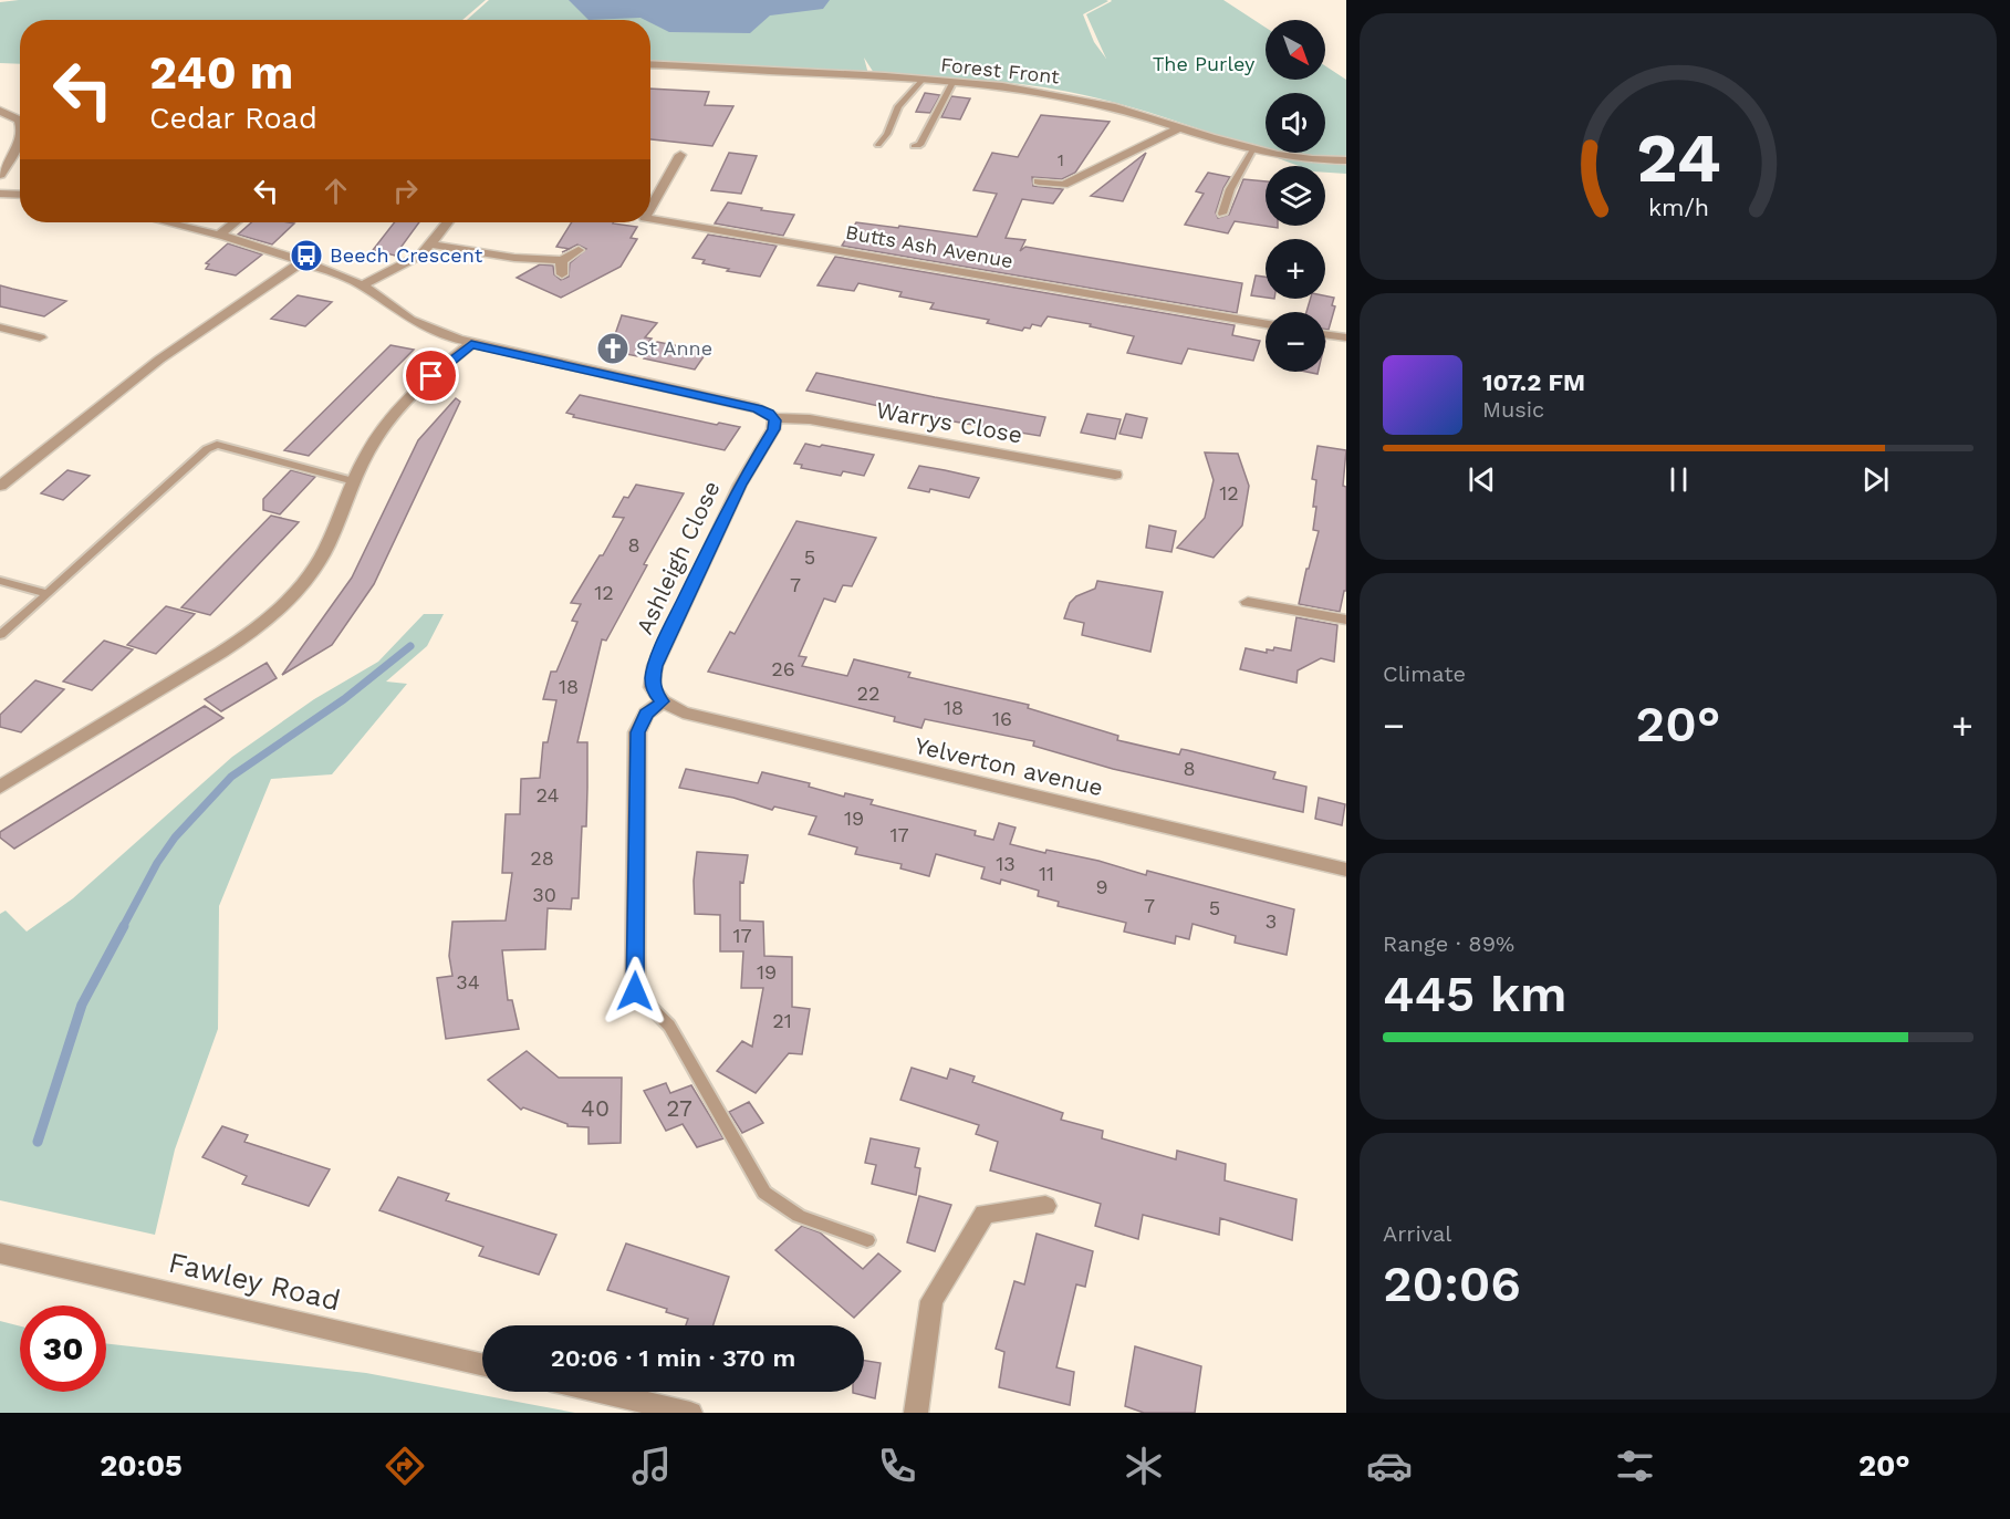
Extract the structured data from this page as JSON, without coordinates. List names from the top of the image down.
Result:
{
  "streets": {
    "street": [
      "Forest Front",
      "Butts Ash Avenue",
      "Warrys Close",
      "Ashleigh Close",
      "Yelverton avenue",
      "Fawley Road"
    ]
  },
  "crossings": [
    ["Warrys Close", "Ashleigh Close"],
    ["Ashleigh Close", "Yelverton avenue"]
  ],
  "parks": ["The Purley"],
  "places": {
    "bus stop": ["Beech Crescent"],
    "church": ["St Anne"]
  },
  "house_numbers": [
    "1",
    "12",
    "8",
    "5",
    "7",
    "12",
    "26",
    "18",
    "22",
    "18",
    "16",
    "8",
    "24",
    "19",
    "17",
    "28",
    "13",
    "11",
    "9",
    "30",
    "7",
    "5",
    "3",
    "17",
    "19",
    "34",
    "21",
    "40",
    "27"
  ],
  "north": "bottom right",
  "page": {
    "map_buttons": ["+", "−"],
    "turn": ["240 m", "Cedar Road"],
    "song": ["107.2 FM", "Music"],
    "tile": [
      "Climate",
      ["Range · 89%", "445 km"],
      ["Arrival", "20:06"]
    ],
    "heat": ["−", "20°", "+"],
    "limit": "30",
    "trip": "20:06 · 1 min · 370 m",
    "tabs": ["20:05", "20°"],
    "gauge": ["24", "km/h"]
  }
}
